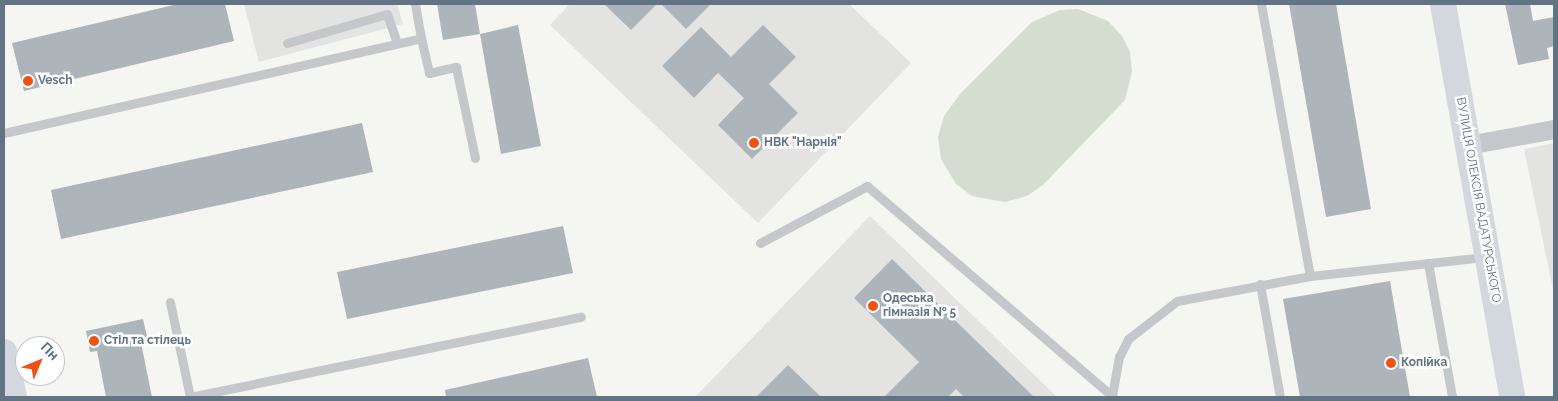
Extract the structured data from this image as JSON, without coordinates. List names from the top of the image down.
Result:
{
  "streets": {
    "main road": ["ВУЛИЦЯ ОЛЕКСІЯ ВАДАТУРСЬКОГО"]
  },
  "places": [
    "Vesch",
    "НВК \"Нарнія\"",
    "Одеська гімназія № 5",
    "Стіл та стілець",
    "Копійка"
  ],
  "north": "top right"
}
